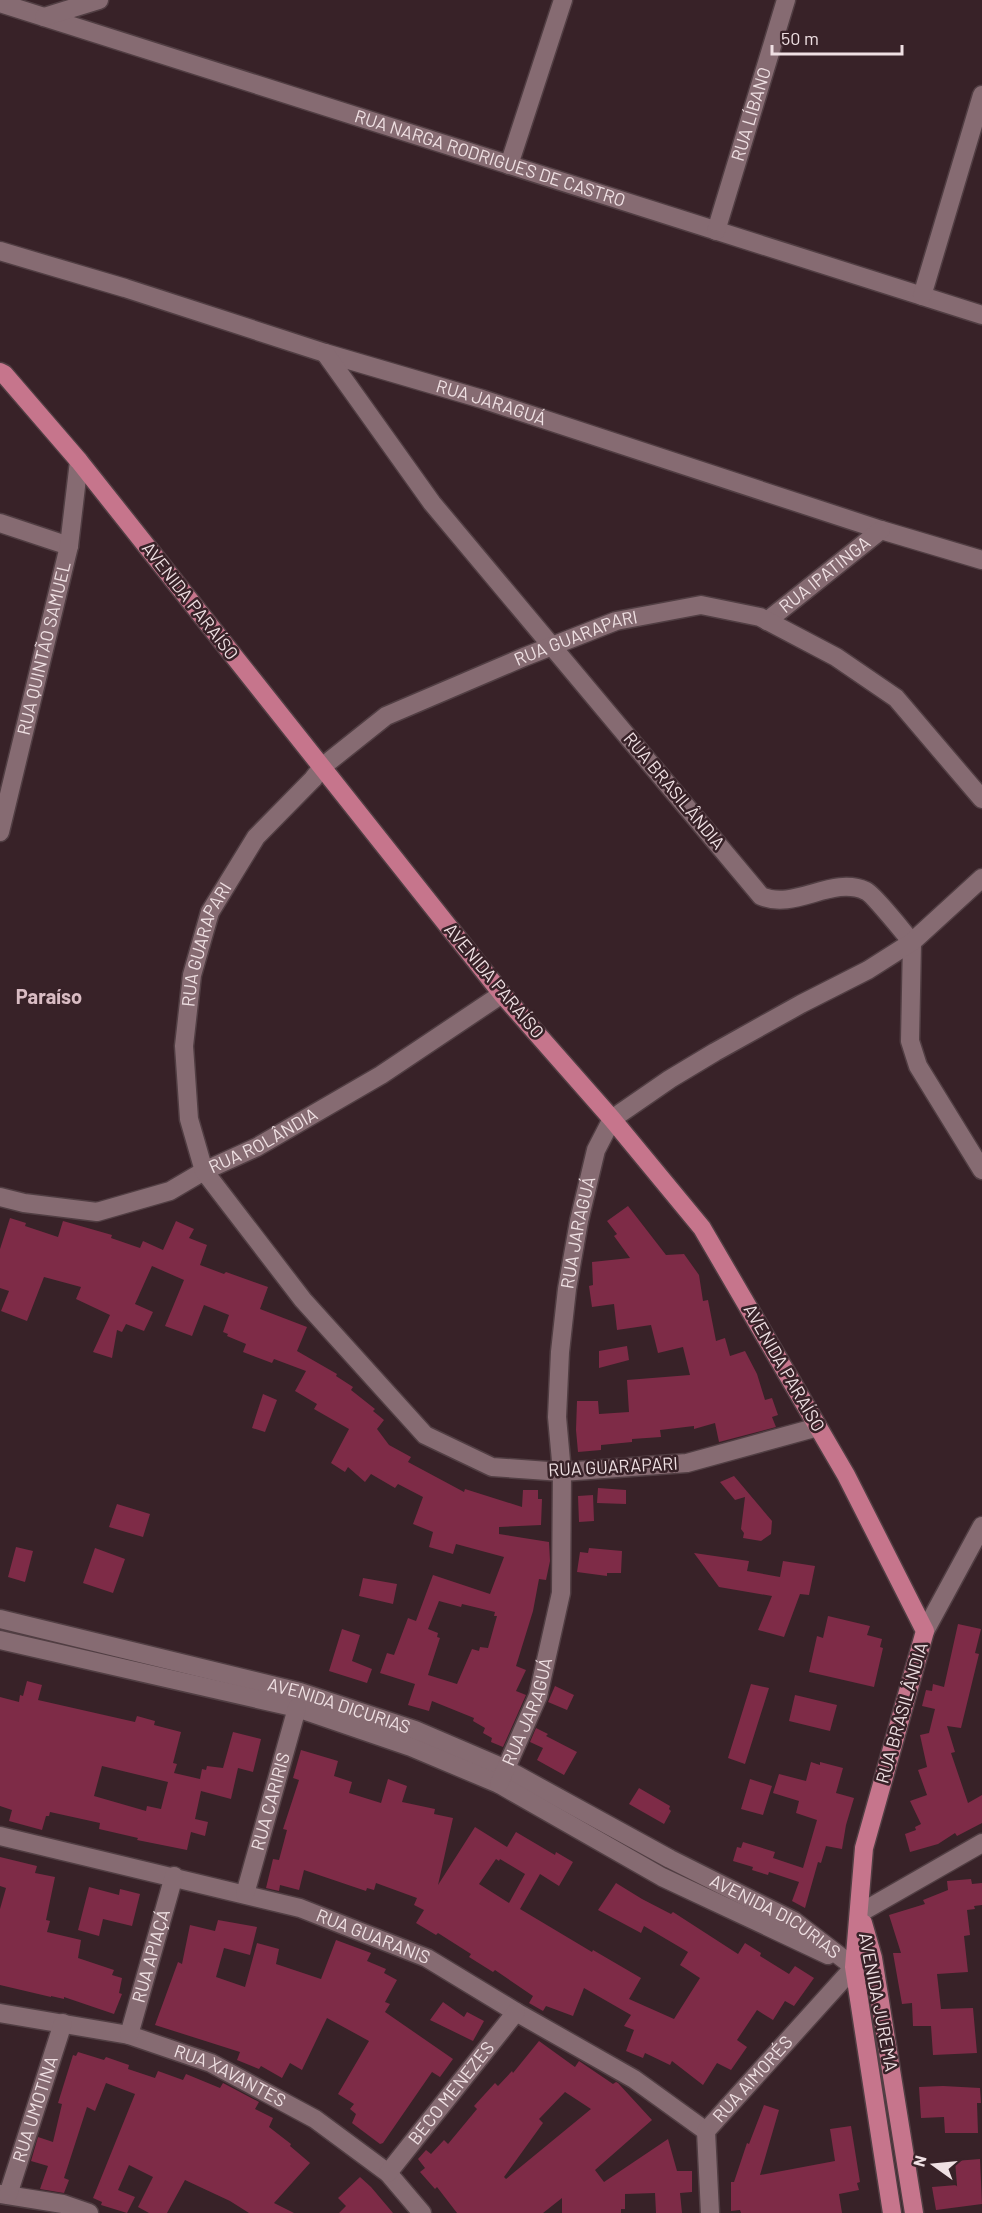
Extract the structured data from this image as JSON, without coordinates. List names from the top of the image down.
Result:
{
  "streets": {
    "main road": ["AVENIDA PARAÍSO", "RUA BRASILÂNDIA", "AVENIDA JUREMA"],
    "street": [
      "RUA LÍBANO",
      "RUA NARGA RODRIGUES DE CASTRO",
      "RUA JARAGUÁ",
      "RUA IPATINGA",
      "RUA GUARAPARI",
      "RUA QUINTÃO SAMUEL",
      "RUA ROLÂNDIA",
      "AVENIDA DICURIAS",
      "RUA CARIRIS",
      "RUA GUARANIS",
      "RUA APIAÇÁ",
      "RUA XAVANTES",
      "RUA AIMORÉS",
      "BECO MENEZES",
      "RUA UMOTINA"
    ]
  },
  "crossings": [
    ["RUA LÍBANO", "RUA NARGA RODRIGUES DE CASTRO"],
    ["RUA JARAGUÁ", "RUA IPATINGA"],
    ["RUA JARAGUÁ", "AVENIDA PARAÍSO"],
    ["RUA JARAGUÁ", "RUA GUARAPARI"],
    ["RUA JARAGUÁ", "RUA BRASILÂNDIA"],
    ["RUA JARAGUÁ", "AVENIDA DICURIAS"],
    ["RUA IPATINGA", "RUA GUARAPARI"],
    ["AVENIDA PARAÍSO", "RUA GUARAPARI"],
    ["AVENIDA PARAÍSO", "RUA QUINTÃO SAMUEL"],
    ["AVENIDA PARAÍSO", "RUA BRASILÂNDIA"],
    ["AVENIDA PARAÍSO", "RUA ROLÂNDIA"],
    ["RUA GUARAPARI", "RUA BRASILÂNDIA"],
    ["RUA GUARAPARI", "RUA ROLÂNDIA"],
    ["RUA BRASILÂNDIA", "AVENIDA JUREMA"],
    ["AVENIDA DICURIAS", "RUA CARIRIS"],
    ["AVENIDA DICURIAS", "AVENIDA JUREMA"],
    ["AVENIDA DICURIAS", "RUA AIMORÉS"],
    ["RUA CARIRIS", "RUA GUARANIS"],
    ["RUA GUARANIS", "RUA APIAÇÁ"],
    ["RUA GUARANIS", "RUA AIMORÉS"],
    ["RUA GUARANIS", "BECO MENEZES"],
    ["RUA APIAÇÁ", "RUA XAVANTES"],
    ["AVENIDA JUREMA", "RUA AIMORÉS"],
    ["RUA XAVANTES", "BECO MENEZES"],
    ["RUA XAVANTES", "RUA UMOTINA"]
  ],
  "districts": ["Paraíso"],
  "scale_bar": "50 m",
  "north": "left"
}
